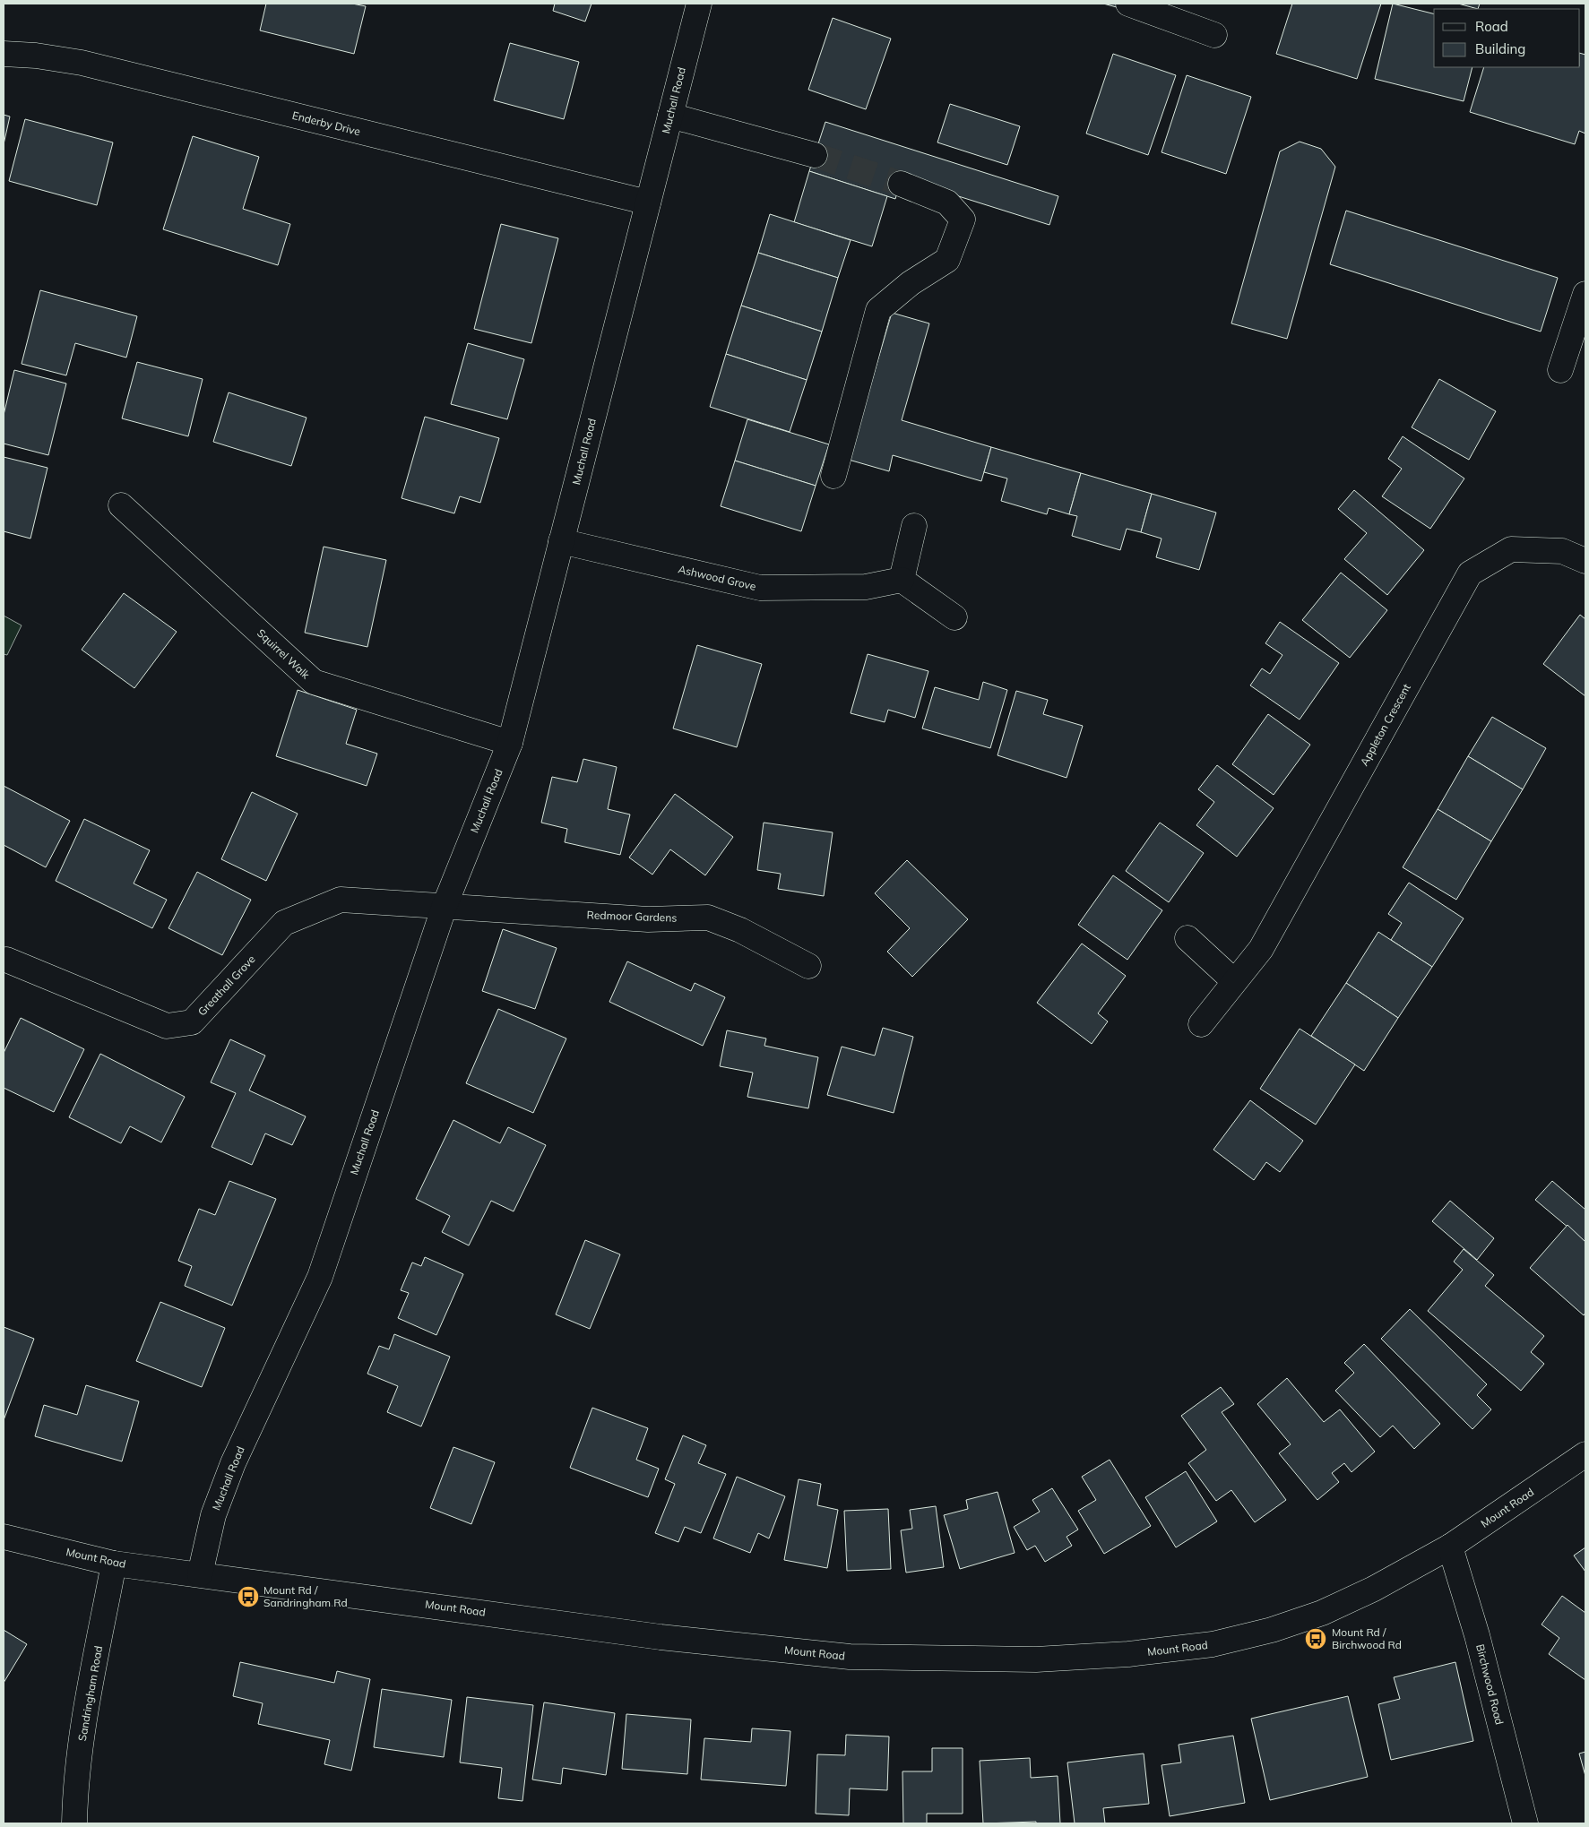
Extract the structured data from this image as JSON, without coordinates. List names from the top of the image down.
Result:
{
  "streets": {
    "street": [
      "Muchall Road",
      "Enderby Drive",
      "Ashwood Grove",
      "Squirrel Walk",
      "Appleton Crescent",
      "Redmoor Gardens",
      "Greathall Grove",
      "Mount Road",
      "Birchwood Road",
      "Sandringham Road"
    ]
  },
  "crossings": [
    ["Muchall Road", "Enderby Drive"],
    ["Muchall Road", "Ashwood Grove"],
    ["Muchall Road", "Squirrel Walk"],
    ["Muchall Road", "Redmoor Gardens"],
    ["Muchall Road", "Greathall Grove"],
    ["Muchall Road", "Mount Road"],
    ["Redmoor Gardens", "Greathall Grove"],
    ["Mount Road", "Birchwood Road"],
    ["Mount Road", "Sandringham Road"]
  ],
  "places": {
    "bus stop": ["Mount Rd / Sandringham Rd", "Mount Rd / Birchwood Rd"]
  },
  "legend": ["Road", "Building"]
}
